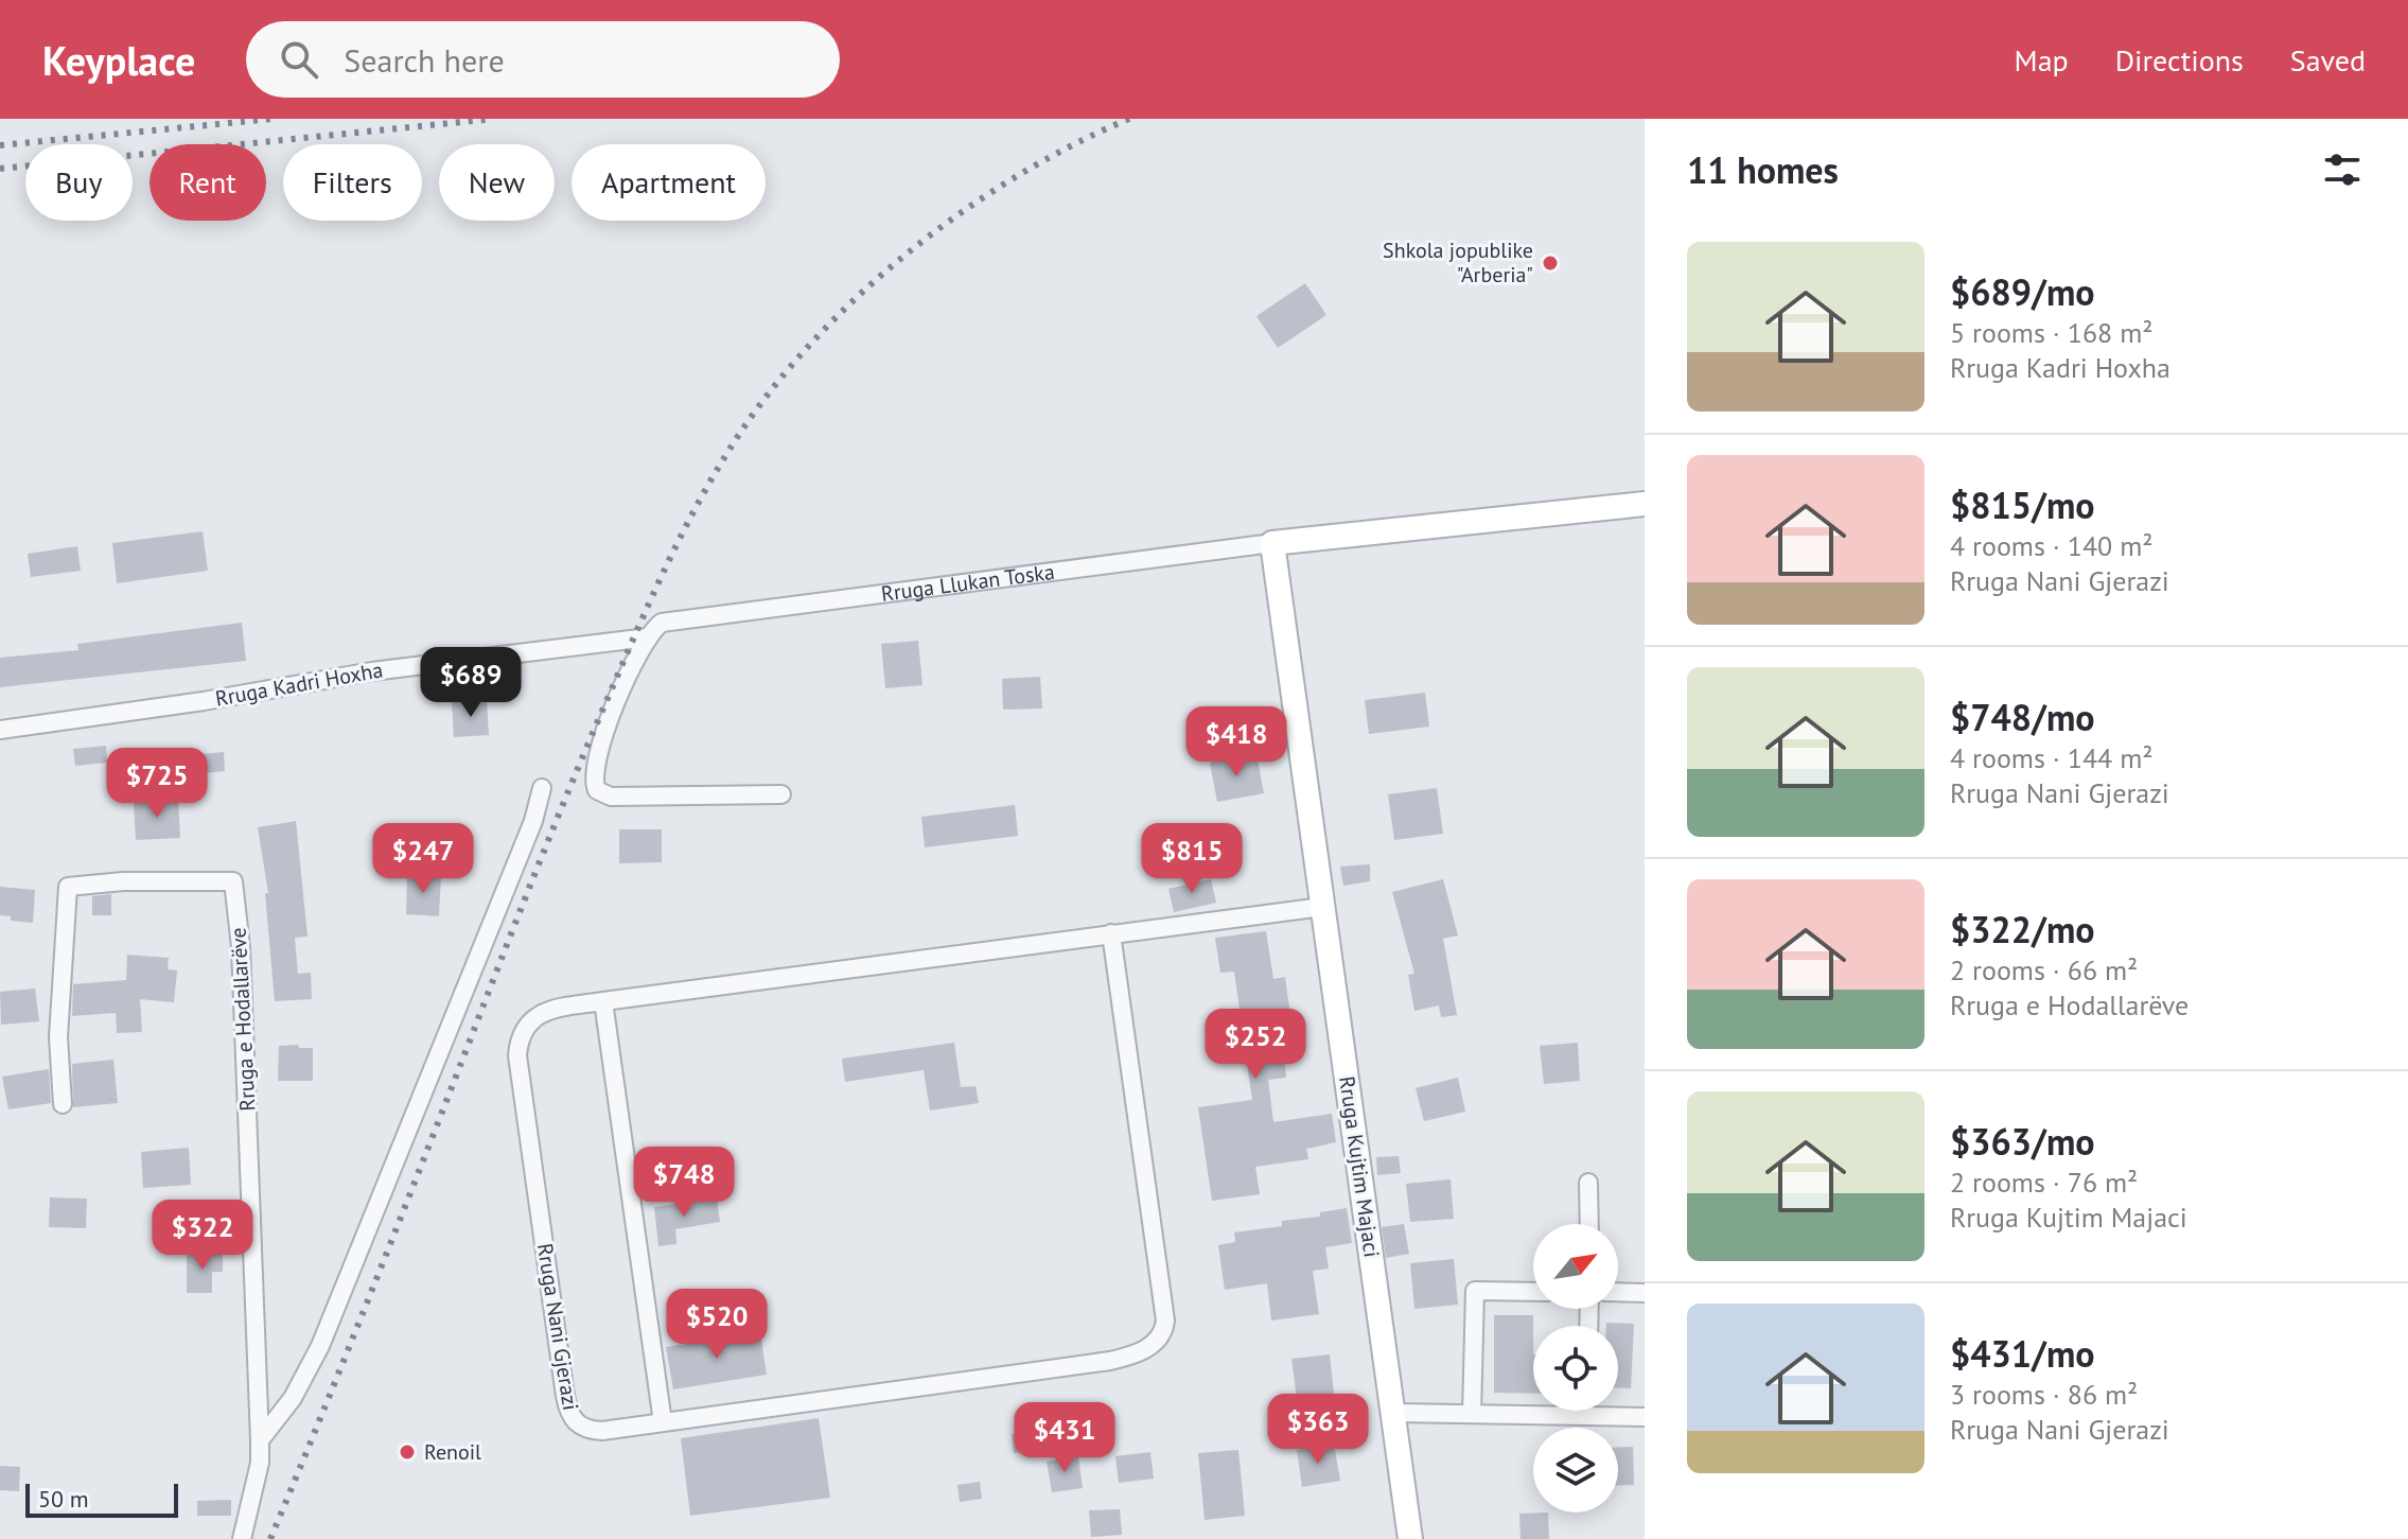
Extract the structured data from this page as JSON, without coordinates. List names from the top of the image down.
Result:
{
  "streets": {
    "street": [
      "Rruga Llukan Toska",
      "Rruga Kadri Hoxha",
      "Rruga e Hodallarëve",
      "Rruga Kujtim Majaci",
      "Rruga Nani Gjerazi"
    ]
  },
  "crossings": [
    ["Rruga Llukan Toska", "Rruga Kadri Hoxha"],
    ["Rruga Llukan Toska", "Rruga Kujtim Majaci"],
    ["Rruga Kujtim Majaci", "Rruga Nani Gjerazi"]
  ],
  "places": ["Shkola jopublike \"Arberia\"", "Renoil"],
  "scale_bar": "50 m",
  "north": "top right",
  "page": {
    "header": "Keyplace",
    "search": "Search here",
    "nav": ["Map", "Directions", "Saved"],
    "heading": "11 homes",
    "chip": [
      "Buy",
      "Rent",
      "Filters",
      "New",
      "Apartment"
    ],
    "list": [
      {
        "name": "$689/mo",
        "note": "5 rooms · 168 m² · Rruga Kadri Hoxha"
      },
      {
        "name": "$815/mo",
        "note": "4 rooms · 140 m² · Rruga Nani Gjerazi"
      },
      {
        "name": "$748/mo",
        "note": "4 rooms · 144 m² · Rruga Nani Gjerazi"
      },
      {
        "name": "$322/mo",
        "note": "2 rooms · 66 m² · Rruga e Hodallarëve"
      },
      {
        "name": "$363/mo",
        "note": "2 rooms · 76 m² · Rruga Kujtim Majaci"
      },
      {
        "name": "$431/mo",
        "note": "3 rooms · 86 m² · Rruga Nani Gjerazi"
      }
    ],
    "price": [
      "$689",
      "$418",
      "$725",
      "$247",
      "$815",
      "$252",
      "$748",
      "$322",
      "$520",
      "$363",
      "$431"
    ],
    "scale": "50 m"
  }
}
